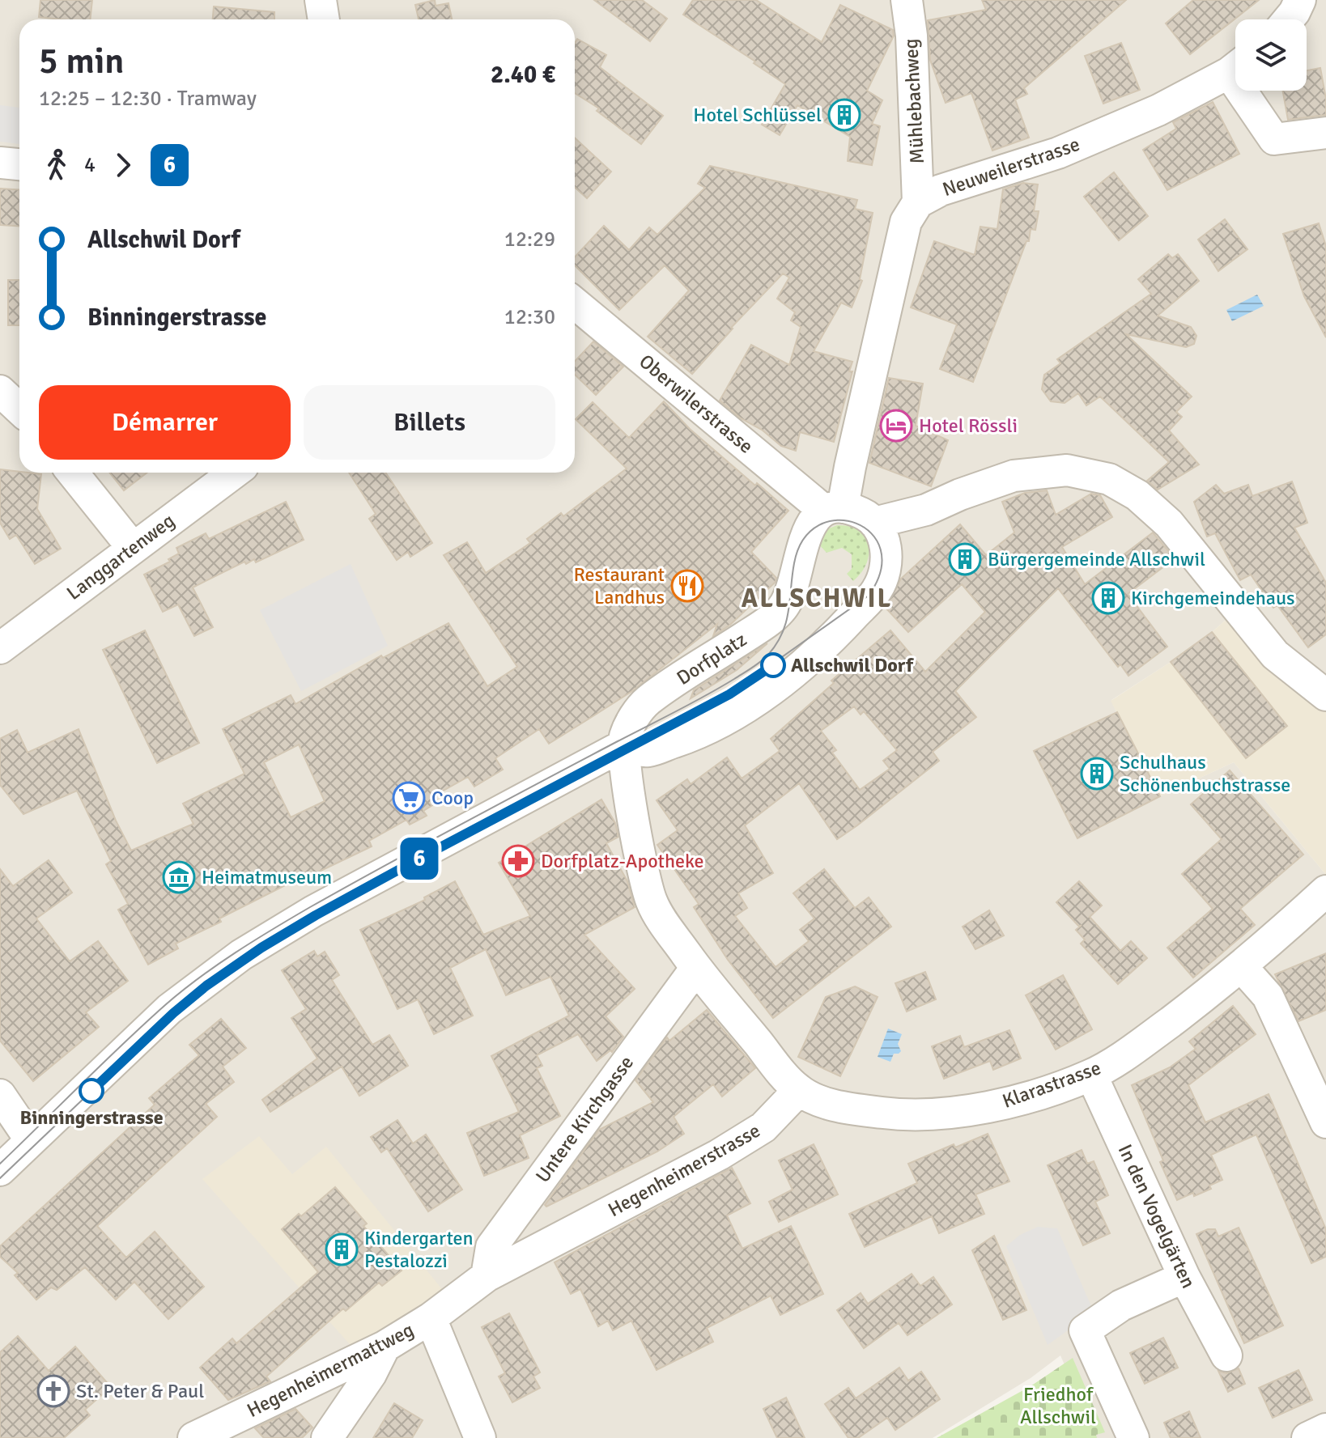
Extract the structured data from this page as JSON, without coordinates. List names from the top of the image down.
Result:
{
  "streets": {
    "street": [
      "Mühlebachweg",
      "Neuweilerstrasse",
      "Oberwilerstrasse",
      "Langgartenweg",
      "Dorfplatz",
      "Klarastrasse",
      "Untere Kirchgasse",
      "Hegenheimerstrasse",
      "In den Vogelgärten",
      "Hegenheimermattweg"
    ]
  },
  "crossings": [
    ["Mühlebachweg", "Neuweilerstrasse"],
    ["Neuweilerstrasse", "Oberwilerstrasse"],
    ["Neuweilerstrasse", "Dorfplatz"],
    ["Oberwilerstrasse", "Dorfplatz"],
    ["Klarastrasse", "Hegenheimerstrasse"],
    ["Klarastrasse", "In den Vogelgärten"],
    ["Untere Kirchgasse", "Hegenheimerstrasse"],
    ["Hegenheimerstrasse", "Hegenheimermattweg"]
  ],
  "districts": ["ALLSCHWIL"],
  "parks": ["Friedhof Allschwil"],
  "places": {
    "building": [
      "Hotel Schlüssel",
      "Bürgergemeinde Allschwil",
      "Kirchgemeindehaus",
      "Schulhaus Schönenbuchstrasse",
      "Kindergarten Pestalozzi"
    ],
    "hotel": ["Hotel Rössli"],
    "restaurant": ["Restaurant Landhus"],
    "other": ["Allschwil Dorf", "Binningerstrasse"],
    "supermarket": ["Coop"],
    "pharmacy": ["Dorfplatz-Apotheke"],
    "museum": ["Heimatmuseum"],
    "church": ["St. Peter & Paul"]
  },
  "lines": ["tram line 6"],
  "page": {
    "on_map": "6",
    "heading": ["5 min", "12:25 – 12:30 · Tramway", "2.40 €"],
    "legs": ["4", "6"],
    "list": [
      {
        "name": "Allschwil Dorf",
        "value": "12:29"
      },
      {
        "name": "Binningerstrasse",
        "value": "12:30"
      }
    ],
    "buttons": ["Démarrer", "Billets"]
  }
}
